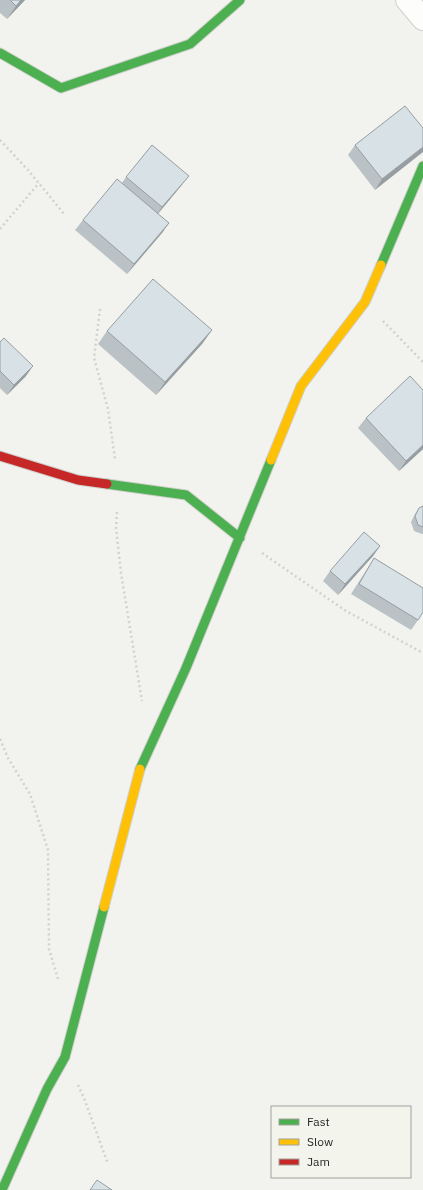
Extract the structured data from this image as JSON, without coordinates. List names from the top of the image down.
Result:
{
  "legend": ["Fast", "Slow", "Jam"]
}
